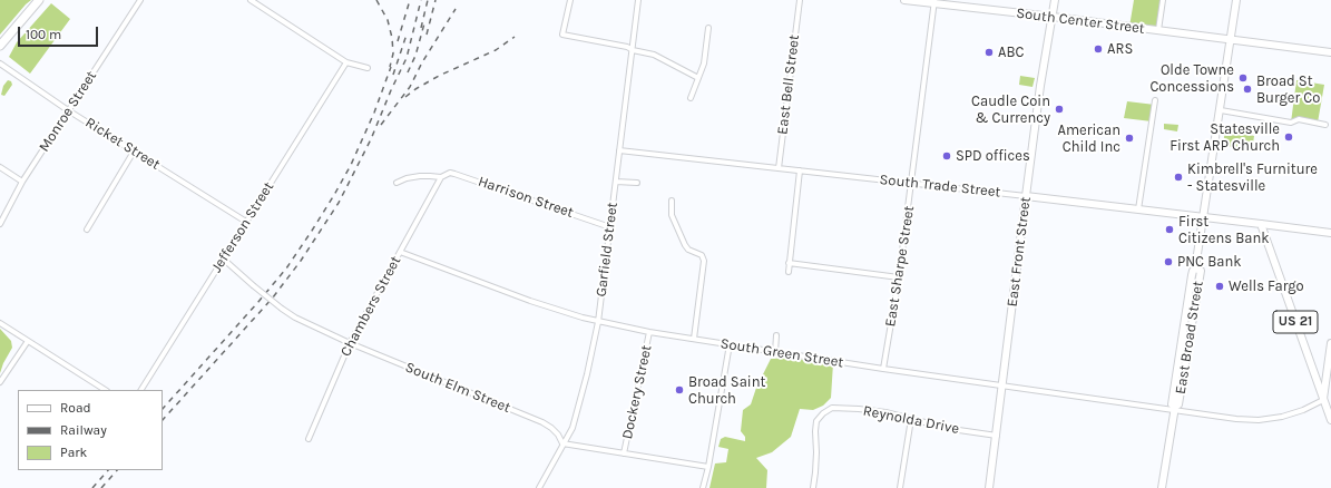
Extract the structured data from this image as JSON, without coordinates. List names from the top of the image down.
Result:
{
  "streets": {
    "main road": [
      "South Center Street",
      "South Trade Street",
      "East Front Street",
      "US 21",
      "East Broad Street"
    ],
    "street": [
      "East Bell Street",
      "Monroe Street",
      "Ricket Street",
      "Harrison Street",
      "Jefferson Street",
      "Garfield Street",
      "East Sharpe Street",
      "Chambers Street",
      "South Green Street",
      "South Elm Street",
      "Dockery Street",
      "Reynolda Drive"
    ]
  },
  "crossings": [
    ["South Center Street", "East Front Street"],
    ["South Center Street", "East Sharpe Street"],
    ["South Center Street", "East Broad Street"],
    ["East Bell Street", "South Trade Street"],
    ["Monroe Street", "Ricket Street"],
    ["Ricket Street", "Jefferson Street"],
    ["South Trade Street", "Garfield Street"],
    ["South Trade Street", "East Front Street"],
    ["South Trade Street", "East Sharpe Street"],
    ["South Trade Street", "US 21"],
    ["South Trade Street", "East Broad Street"],
    ["Harrison Street", "Garfield Street"],
    ["Harrison Street", "Chambers Street"],
    ["Jefferson Street", "South Elm Street"],
    ["Garfield Street", "South Green Street"],
    ["Garfield Street", "South Elm Street"],
    ["East Front Street", "South Green Street"],
    ["East Front Street", "Reynolda Drive"],
    ["East Sharpe Street", "South Green Street"],
    ["Chambers Street", "South Green Street"],
    ["Chambers Street", "South Elm Street"],
    ["US 21", "South Green Street"],
    ["East Broad Street", "South Green Street"],
    ["South Green Street", "Dockery Street"]
  ],
  "places": [
    "ARS",
    "ABC",
    "Olde Towne Concessions",
    "Broad St Burger Co",
    "Caudle Coin & Currency",
    "Statesville First ARP Church",
    "American Child Inc",
    "SPD offices",
    "Kimbrell's Furniture - Statesville",
    "First Citizens Bank",
    "PNC Bank",
    "Wells Fargo",
    "Broad Saint Church"
  ],
  "legend": ["Road", "Railway", "Park"],
  "scale_bar": "100 m"
}
